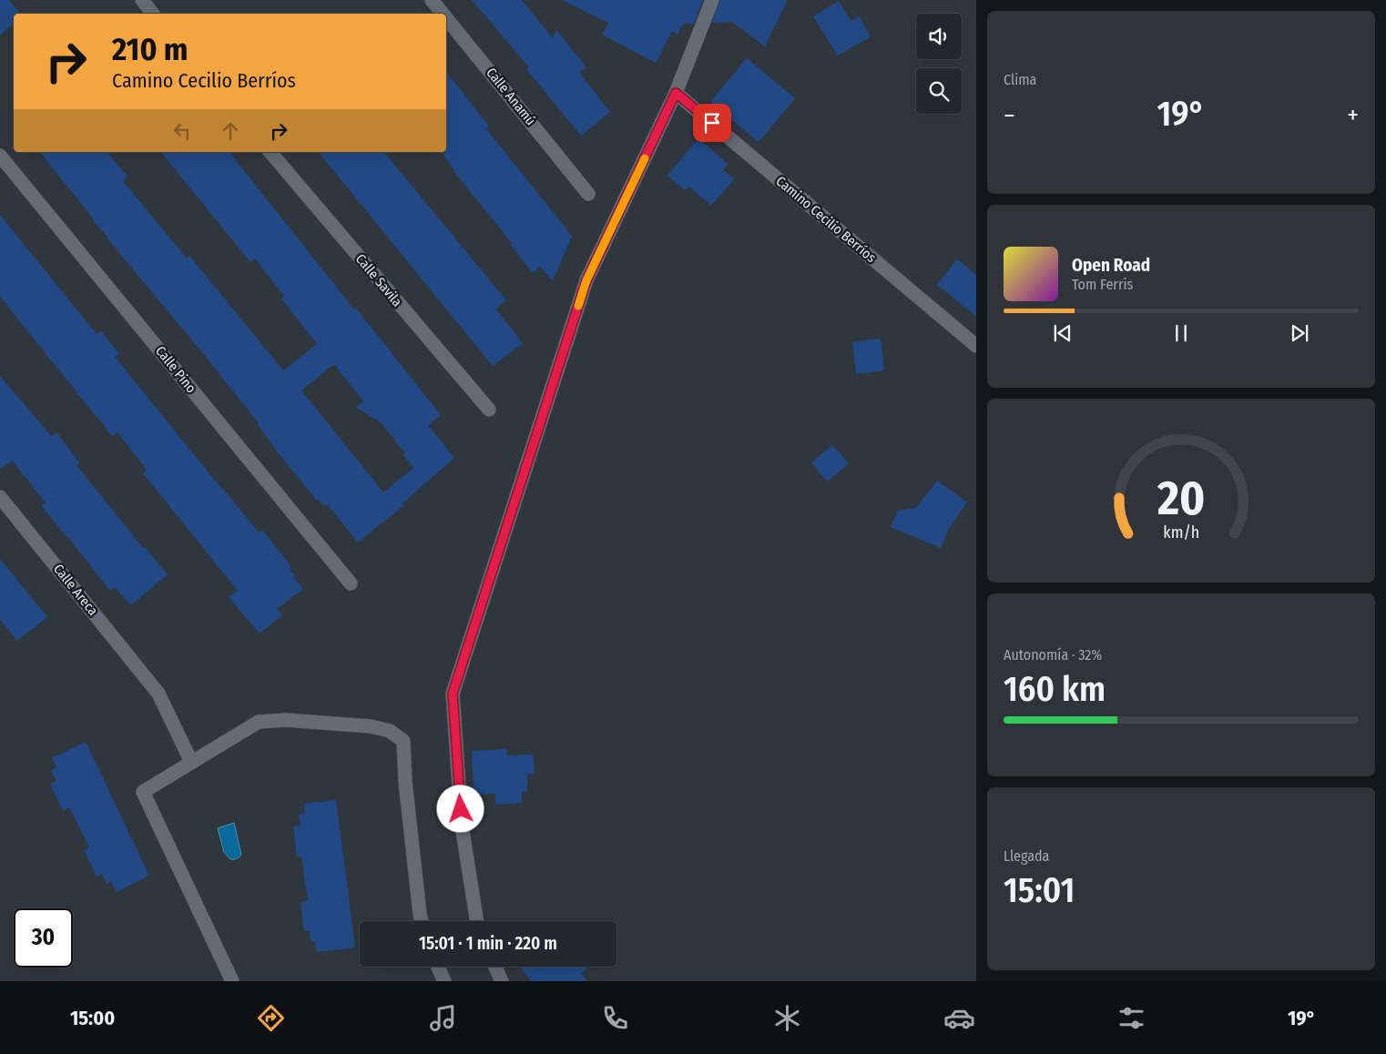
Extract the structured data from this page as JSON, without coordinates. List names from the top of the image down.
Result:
{
  "streets": {
    "street": [
      "Calle Anamú",
      "Camino Cecilio Berríos",
      "Calle Savila",
      "Calle Pino",
      "Calle Areca"
    ]
  },
  "page": {
    "tile": [
      "Clima",
      ["Autonomía · 32%", "160 km"],
      ["Llegada", "15:01"]
    ],
    "turn": ["210 m", "Camino Cecilio Berríos"],
    "heat": ["−", "19°", "+"],
    "song": ["Open Road", "Tom Ferris"],
    "limit": "30",
    "trip": "15:01 · 1 min · 220 m",
    "tabs": ["15:00", "19°"],
    "gauge": ["20", "km/h"]
  }
}
